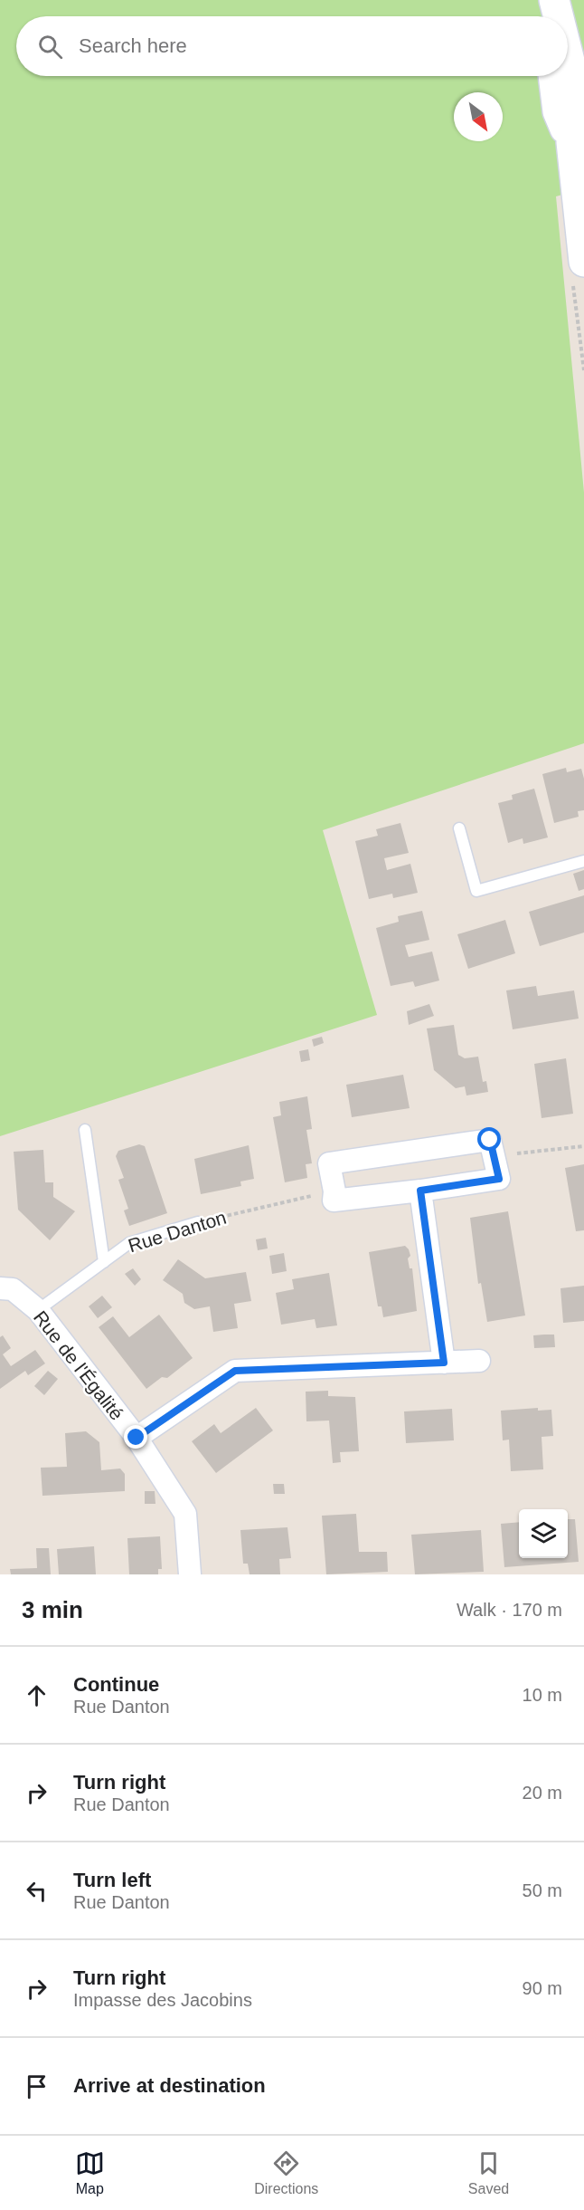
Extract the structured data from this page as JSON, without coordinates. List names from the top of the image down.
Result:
{
  "streets": {
    "street": ["Rue de l'Égalité"],
    "lane": ["Rue Danton"]
  },
  "crossings": [
    ["Rue Danton", "Rue de l'Égalité"]
  ],
  "north": "bottom right",
  "page": {
    "search": "Search here",
    "heading": ["3 min", "Walk · 170 m"],
    "list": [
      ["Continue", "Rue Danton", "10 m"],
      ["Turn right", "Rue Danton", "20 m"],
      ["Turn left", "Rue Danton", "50 m"],
      ["Turn right", "Impasse des Jacobins", "90 m"],
      "Arrive at destination"
    ],
    "nav": ["Map", "Directions", "Saved"]
  }
}
